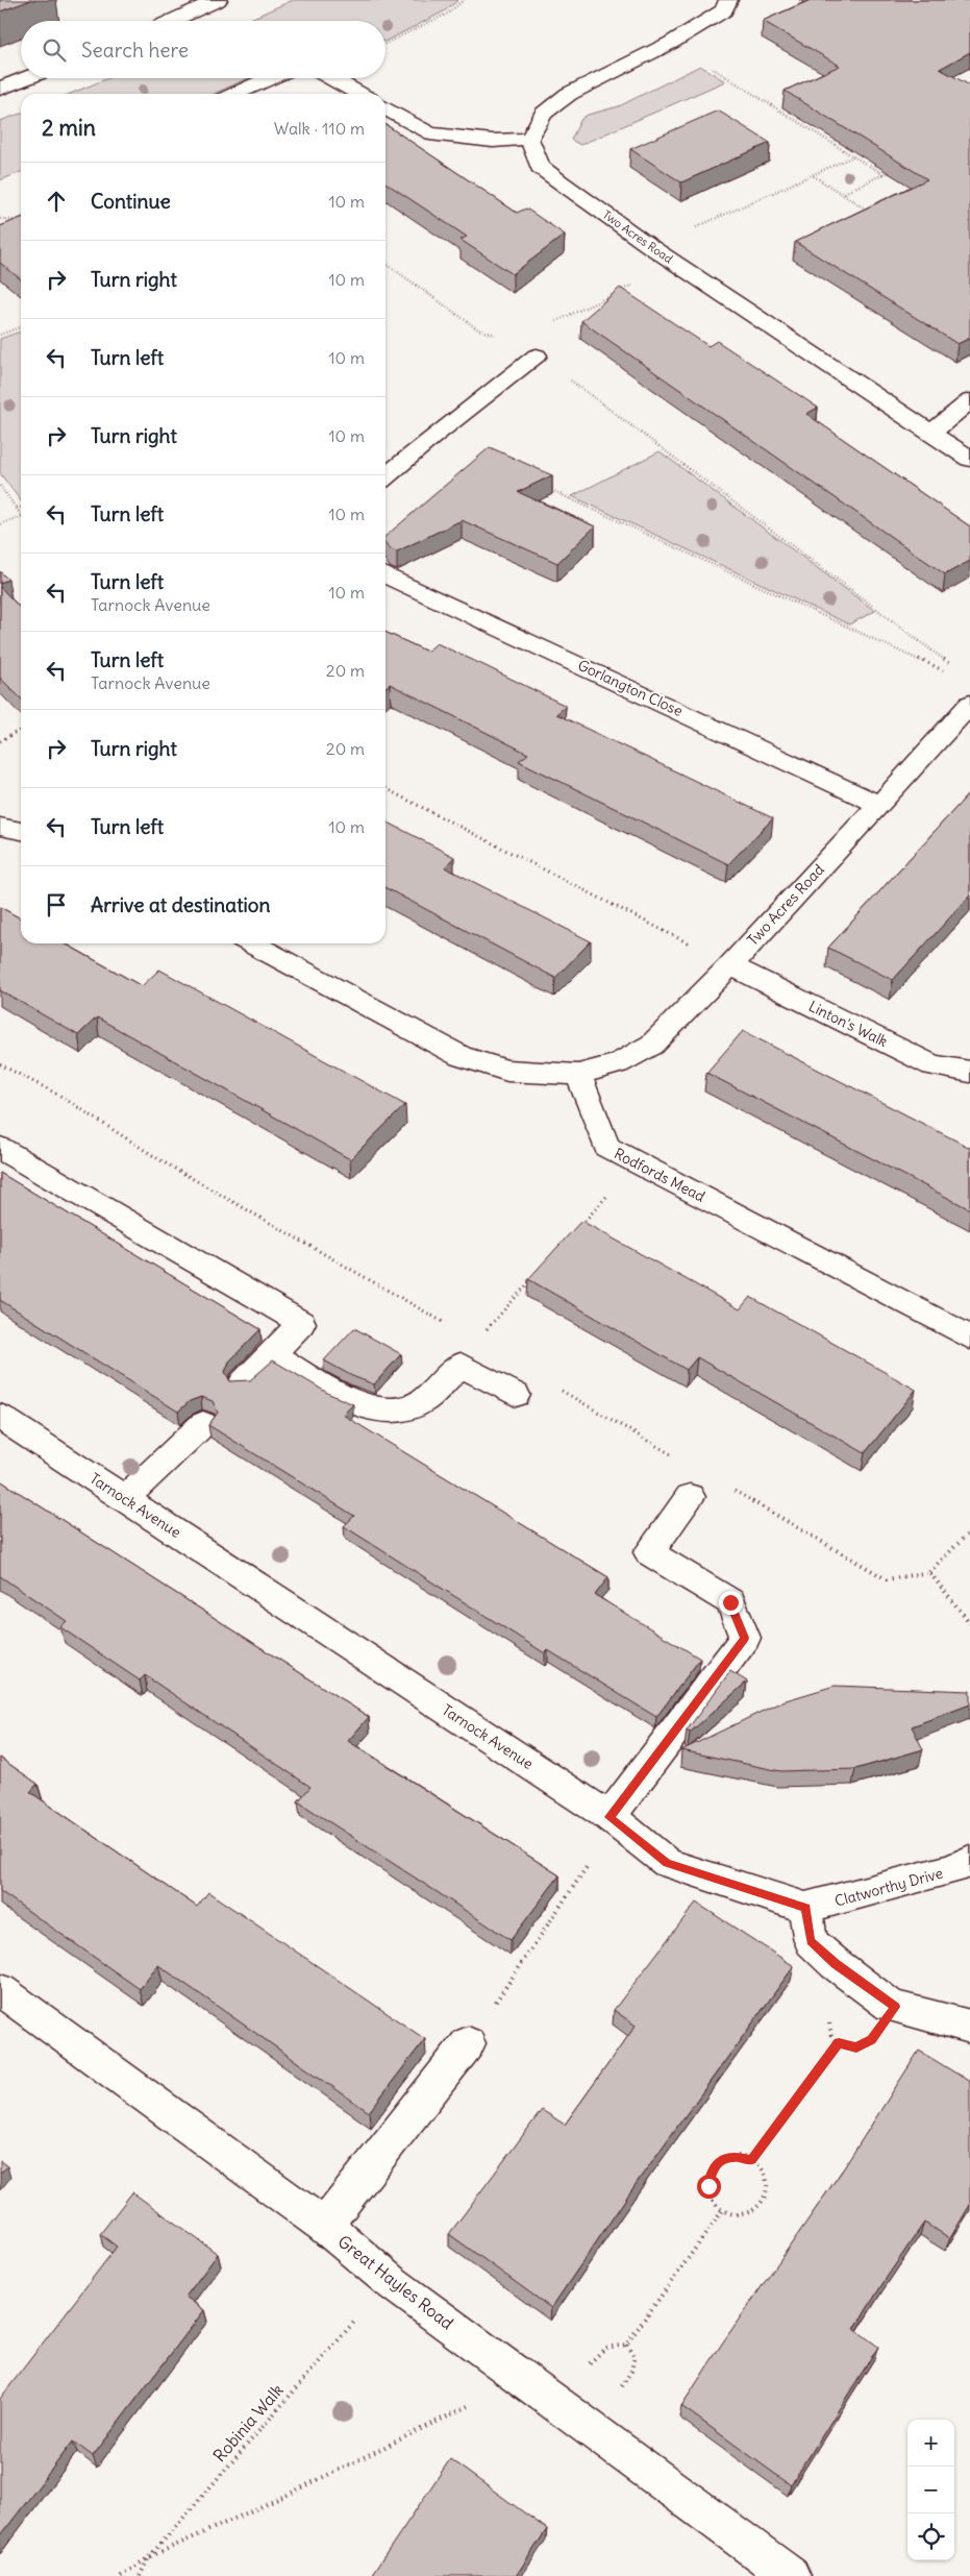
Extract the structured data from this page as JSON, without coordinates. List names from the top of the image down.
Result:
{
  "streets": {
    "main road": [
      "Two Acres Road",
      "Gorlangton Close",
      "Linton's Walk",
      "Rodfords Mead",
      "Tarnock Avenue",
      "Clatworthy Drive",
      "Great Hayles Road"
    ],
    "path": ["Robinia Walk"]
  },
  "crossings": [
    ["Two Acres Road", "Gorlangton Close"],
    ["Two Acres Road", "Linton's Walk"],
    ["Two Acres Road", "Rodfords Mead"],
    ["Tarnock Avenue", "Clatworthy Drive"],
    ["Great Hayles Road", "Robinia Walk"]
  ],
  "page": {
    "search": "Search here",
    "heading": ["2 min", "Walk · 110 m"],
    "list": [
      ["Continue", "10 m"],
      ["Turn right", "10 m"],
      ["Turn left", "10 m"],
      ["Turn right", "10 m"],
      ["Turn left", "10 m"],
      ["Turn left", "Tarnock Avenue", "10 m"],
      ["Turn left", "Tarnock Avenue", "20 m"],
      ["Turn right", "20 m"],
      ["Turn left", "10 m"],
      "Arrive at destination"
    ],
    "map_buttons": ["+", "−"]
  }
}
